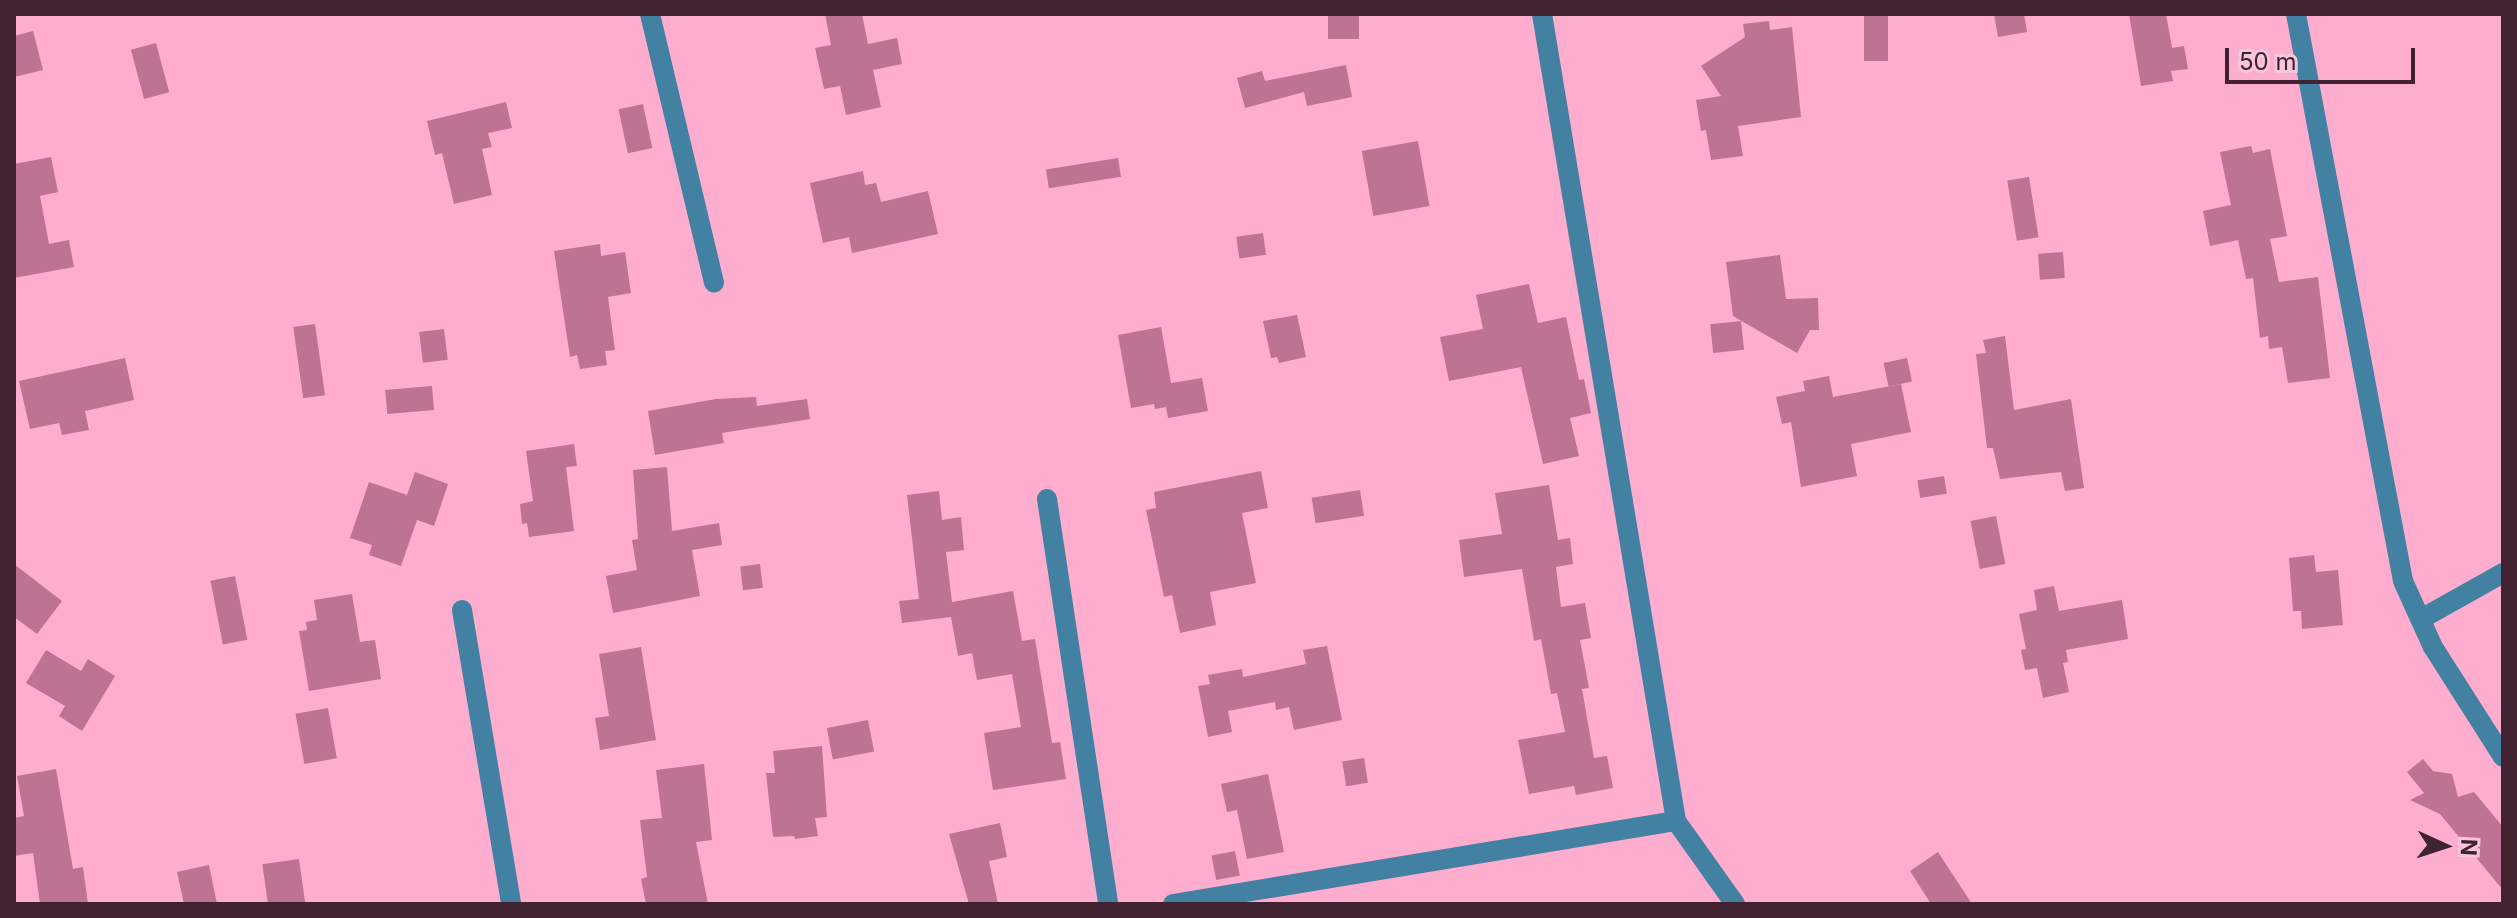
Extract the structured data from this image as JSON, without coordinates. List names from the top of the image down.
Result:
{
  "scale_bar": "50 m",
  "north": "right"
}
